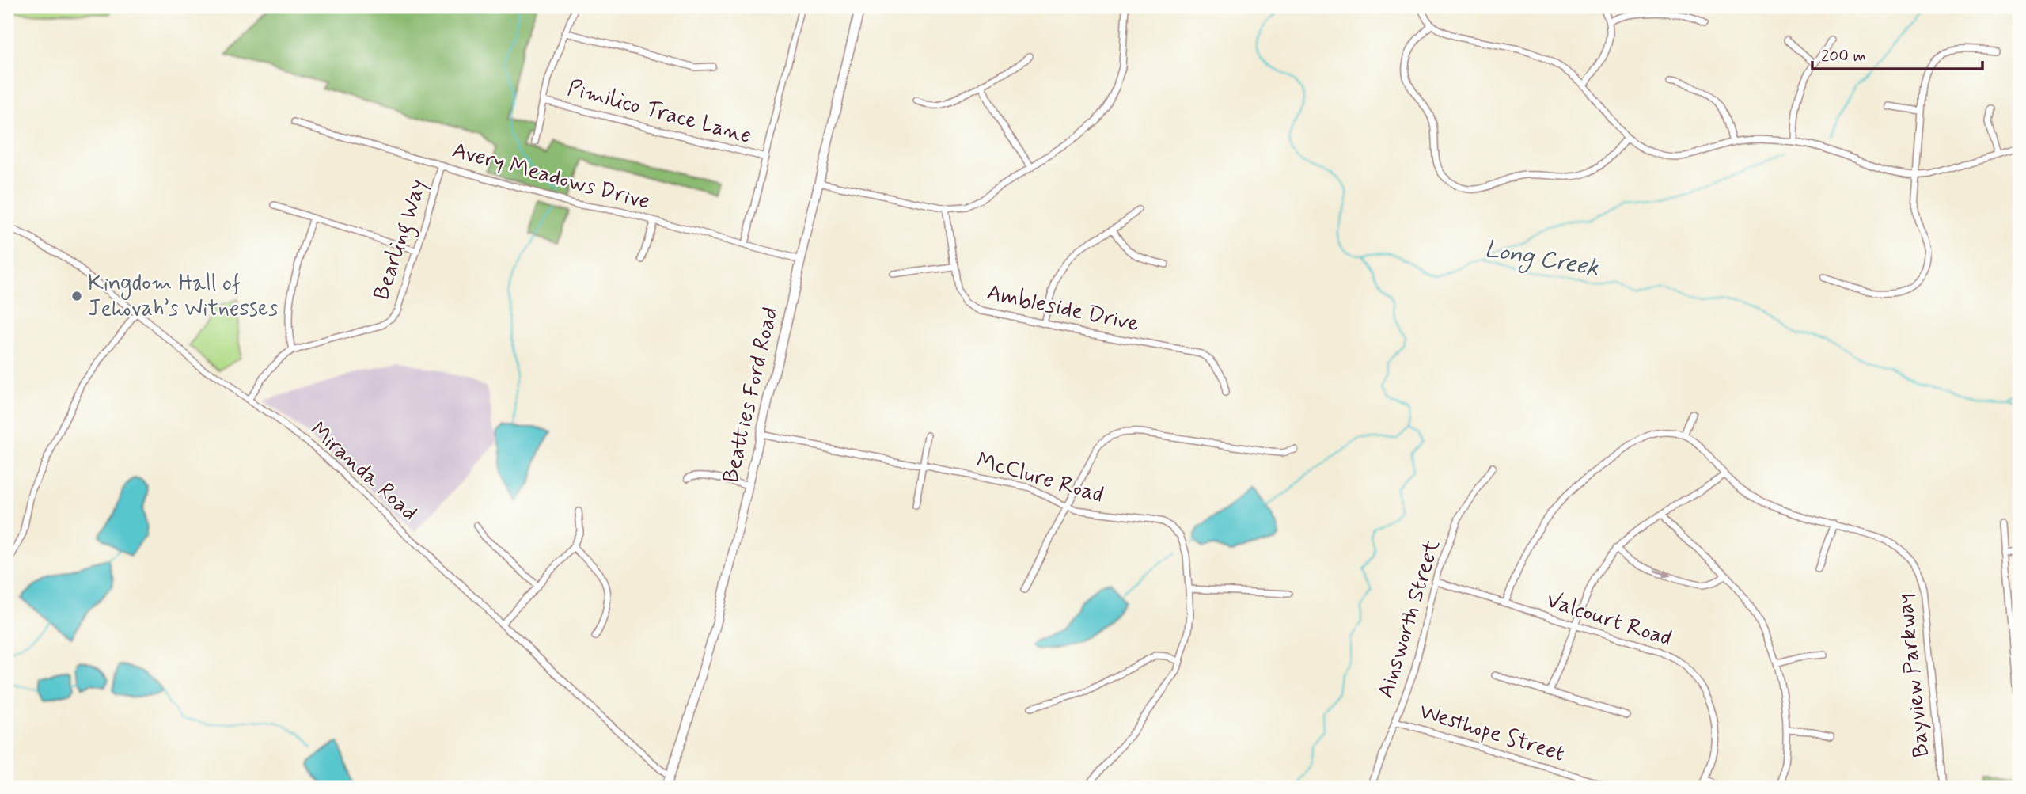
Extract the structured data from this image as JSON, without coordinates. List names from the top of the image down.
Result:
{
  "streets": {
    "main road": ["Beatties Ford Road"],
    "street": [
      "Pimilico Trace Lane",
      "Avery Meadows Drive",
      "Bearling Way",
      "Ambleside Drive",
      "Miranda Road",
      "McClure Road",
      "Ainsworth Street",
      "Valcourt Road",
      "Bayview Parkway",
      "Westhope Street"
    ]
  },
  "crossings": [
    ["Avery Meadows Drive", "Bearling Way"],
    ["Avery Meadows Drive", "Beatties Ford Road"],
    ["Bearling Way", "Miranda Road"],
    ["Beatties Ford Road", "Miranda Road"],
    ["Beatties Ford Road", "McClure Road"],
    ["Ainsworth Street", "Valcourt Road"],
    ["Ainsworth Street", "Westhope Street"]
  ],
  "water": ["Long Creek"],
  "places": ["Kingdom Hall of Jehovah’s Witnesses"],
  "scale_bar": "200 m"
}
